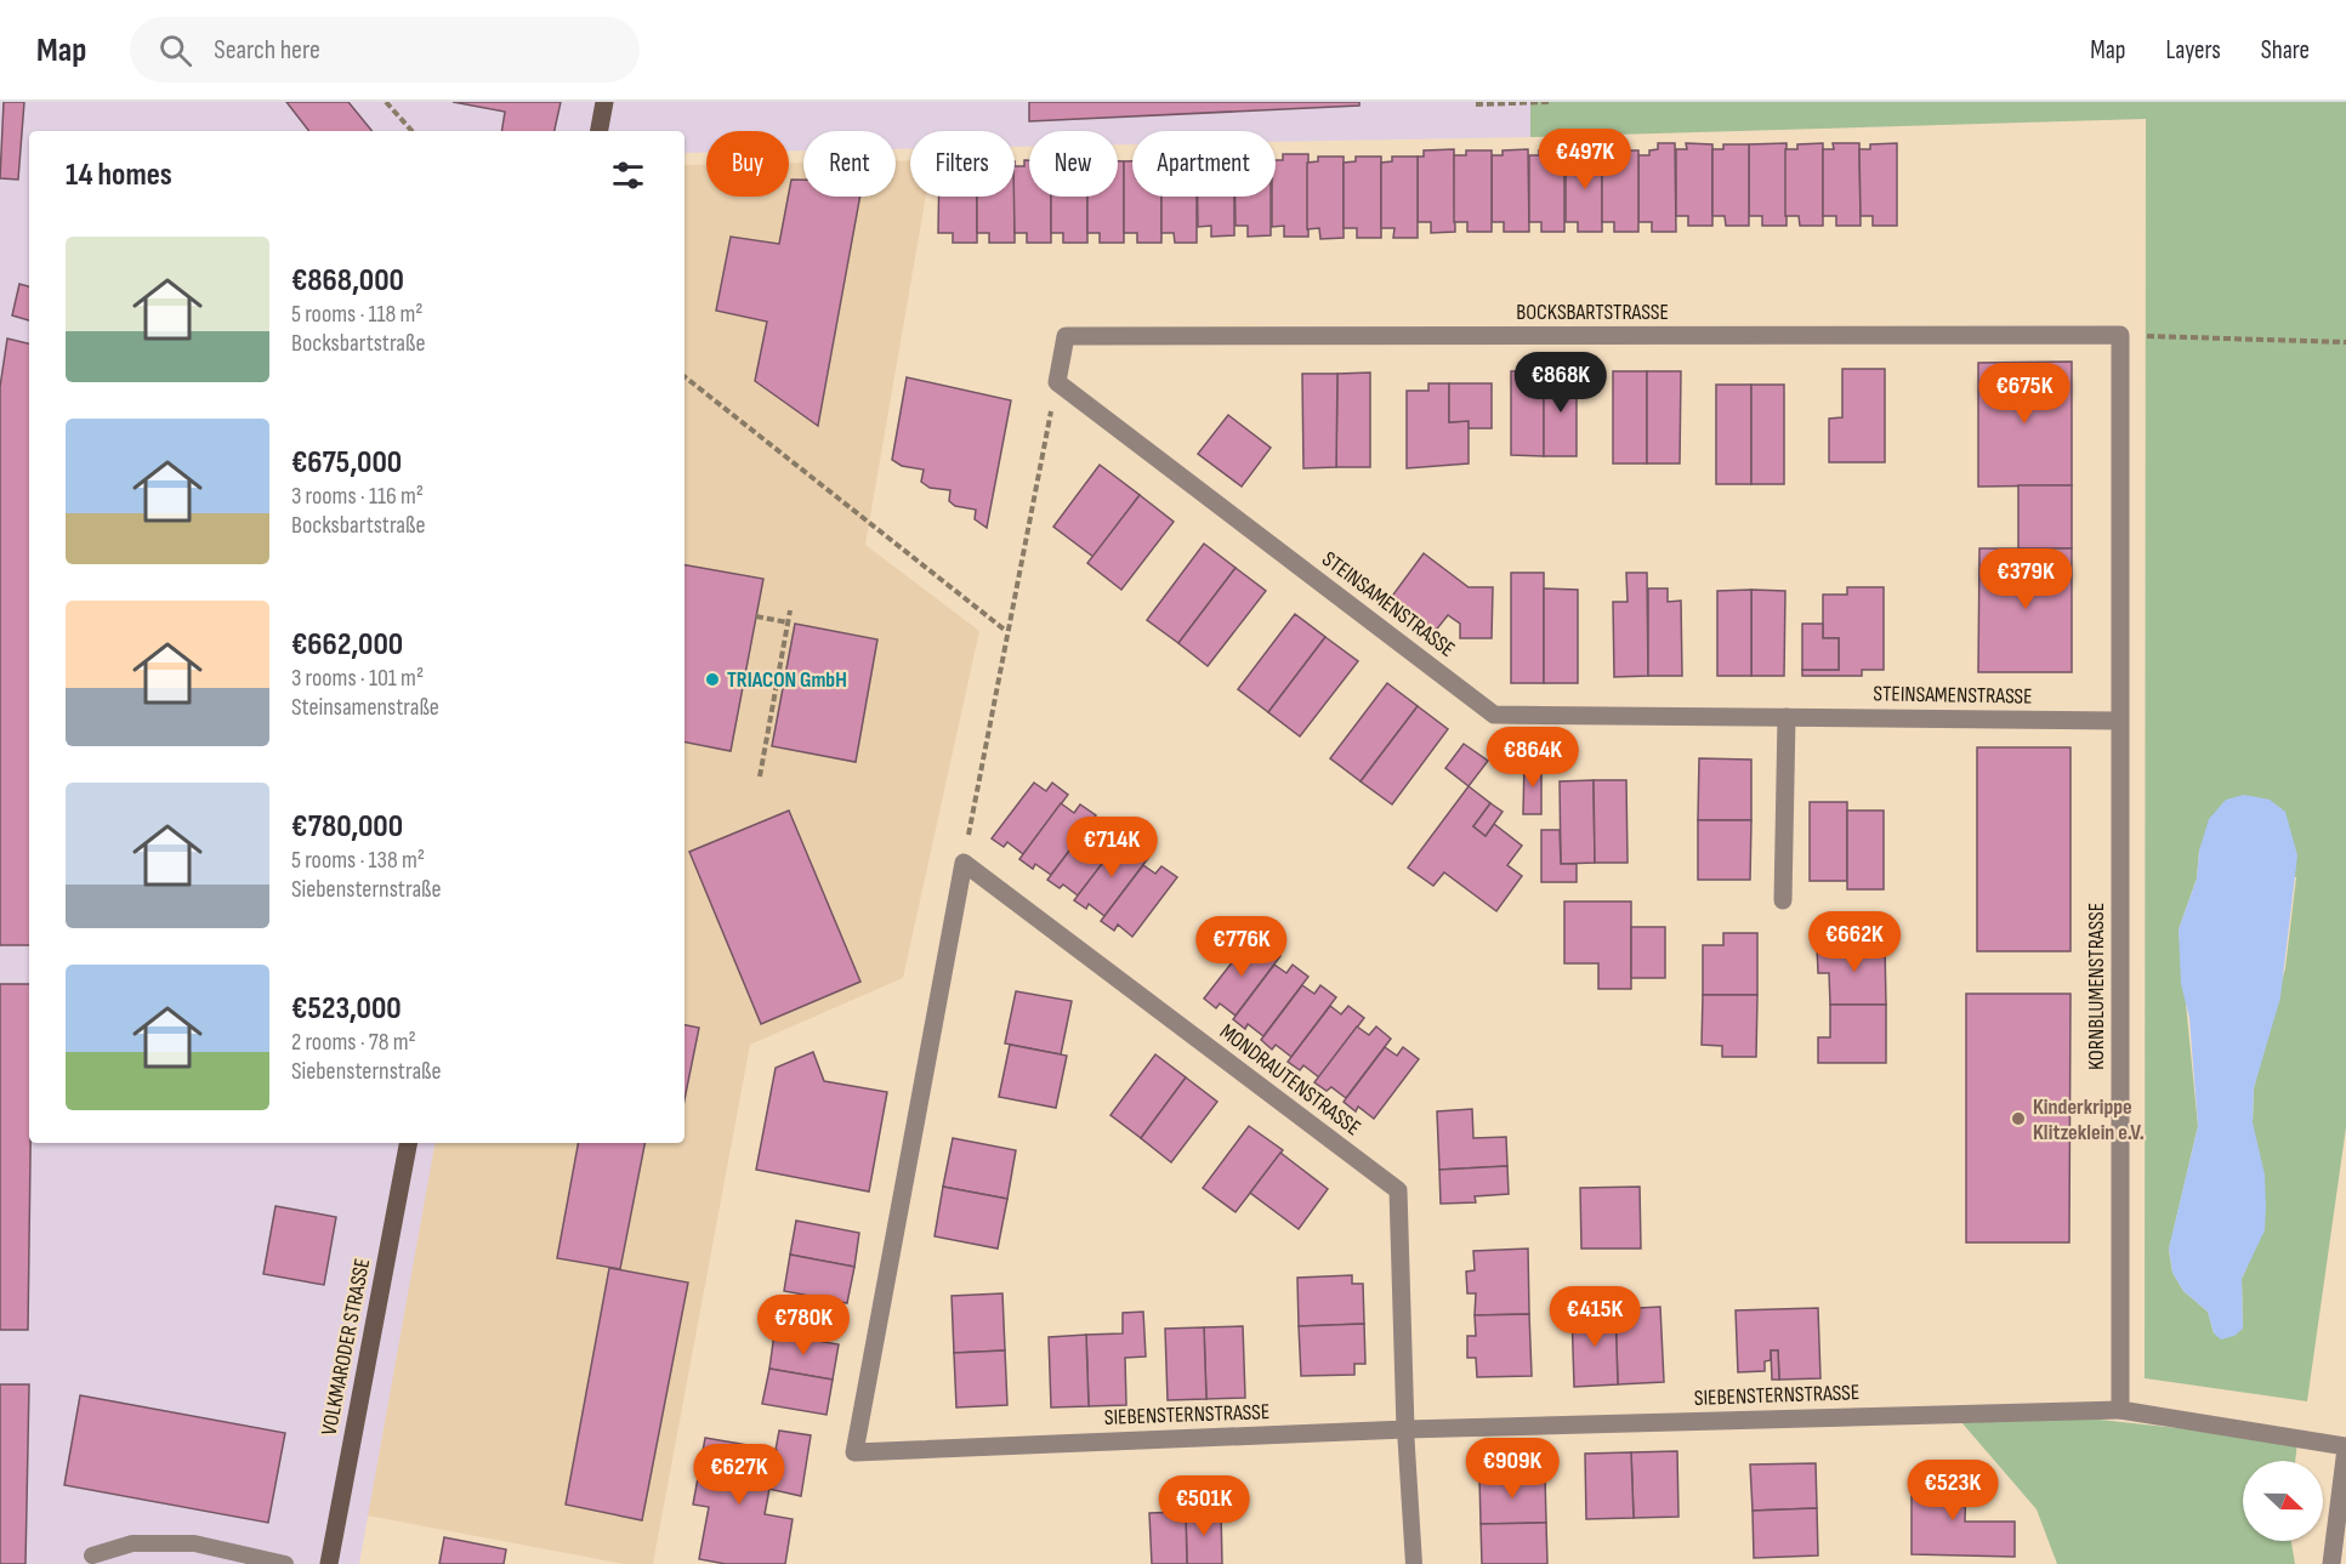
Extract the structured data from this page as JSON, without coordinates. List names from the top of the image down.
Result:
{
  "streets": {
    "street": [
      "BOCKSBARTSTRASSE",
      "STEINSAMENSTRASSE",
      "KORNBLUMENSTRASSE",
      "MONDRAUTENSTRASSE",
      "VOLKMARODER STRASSE",
      "SIEBENSTERNSTRASSE"
    ]
  },
  "crossings": [
    ["BOCKSBARTSTRASSE", "STEINSAMENSTRASSE"],
    ["BOCKSBARTSTRASSE", "KORNBLUMENSTRASSE"],
    ["STEINSAMENSTRASSE", "KORNBLUMENSTRASSE"],
    ["KORNBLUMENSTRASSE", "SIEBENSTERNSTRASSE"],
    ["MONDRAUTENSTRASSE", "SIEBENSTERNSTRASSE"]
  ],
  "places": ["TRIACON GmbH", "Kinderkrippe Klitzeklein e.V."],
  "north": "right",
  "page": {
    "header": "Map",
    "search": "Search here",
    "nav": ["Map", "Layers", "Share"],
    "price": [
      "€497K",
      "€868K",
      "€675K",
      "€379K",
      "€864K",
      "€714K",
      "€662K",
      "€776K",
      "€415K",
      "€780K",
      "€909K",
      "€627K",
      "€523K",
      "€501K"
    ],
    "chip": [
      "Buy",
      "Rent",
      "Filters",
      "New",
      "Apartment"
    ],
    "heading": "14 homes",
    "list": [
      {
        "name": "€868,000",
        "note": "5 rooms · 118 m² · Bocksbartstraße"
      },
      {
        "name": "€675,000",
        "note": "3 rooms · 116 m² · Bocksbartstraße"
      },
      {
        "name": "€662,000",
        "note": "3 rooms · 101 m² · Steinsamenstraße"
      },
      {
        "name": "€780,000",
        "note": "5 rooms · 138 m² · Siebensternstraße"
      },
      {
        "name": "€523,000",
        "note": "2 rooms · 78 m² · Siebensternstraße"
      }
    ]
  }
}
